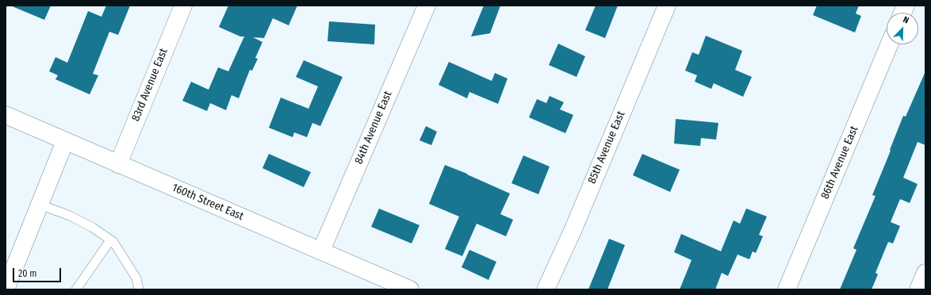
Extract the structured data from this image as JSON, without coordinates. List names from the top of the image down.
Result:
{
  "streets": {
    "street": [
      "83rd Avenue East",
      "84th Avenue East",
      "85th Avenue East",
      "86th Avenue East",
      "160th Street East"
    ]
  },
  "crossings": [
    ["83rd Avenue East", "160th Street East"],
    ["84th Avenue East", "160th Street East"]
  ],
  "scale_bar": "20 m",
  "north": "top right"
}
